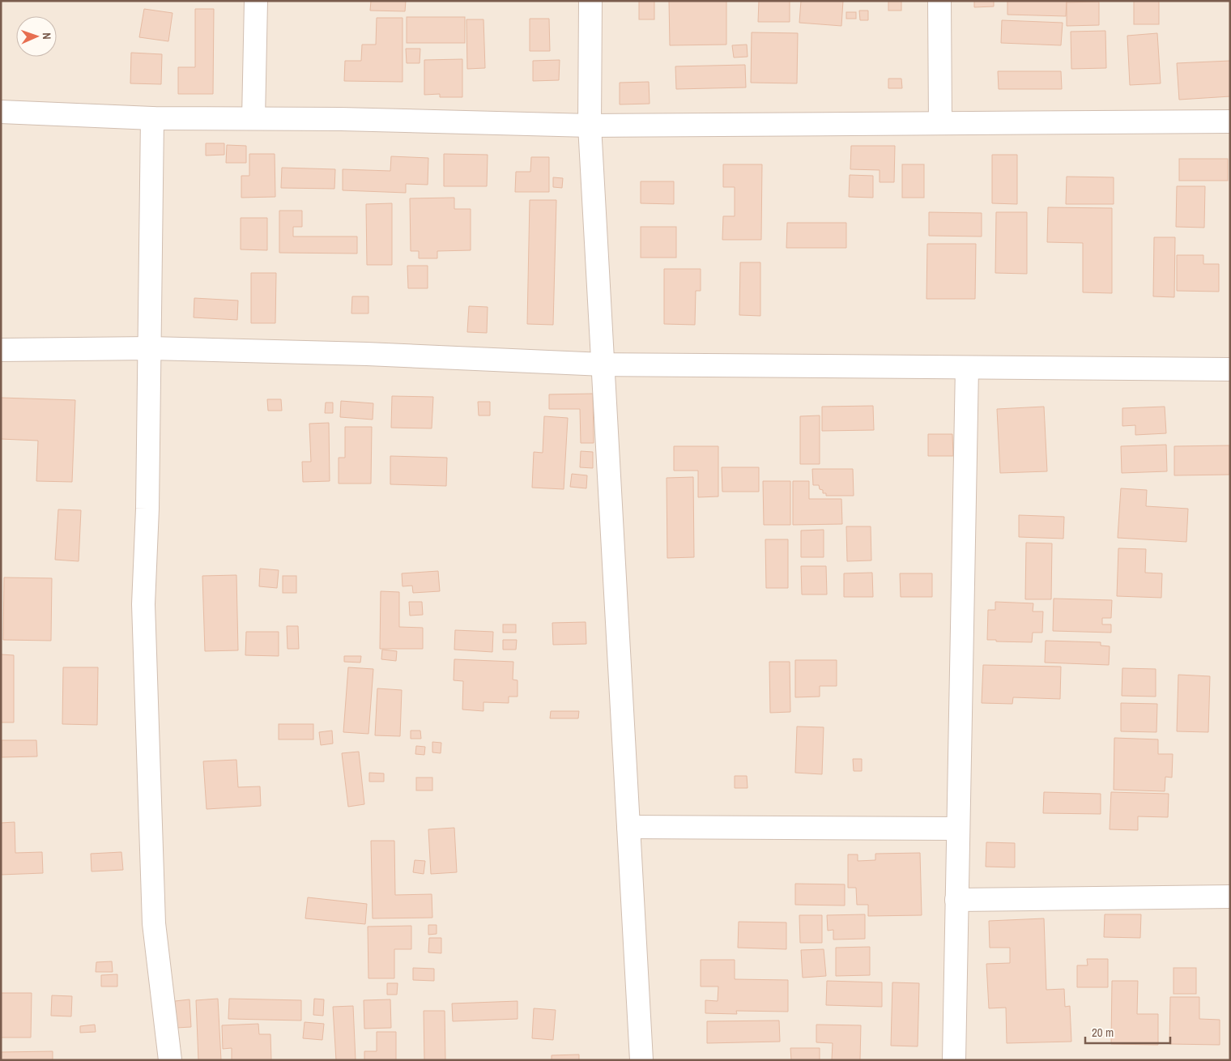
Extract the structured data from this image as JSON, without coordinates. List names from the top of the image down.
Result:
{
  "scale_bar": "20 m",
  "north": "right"
}
